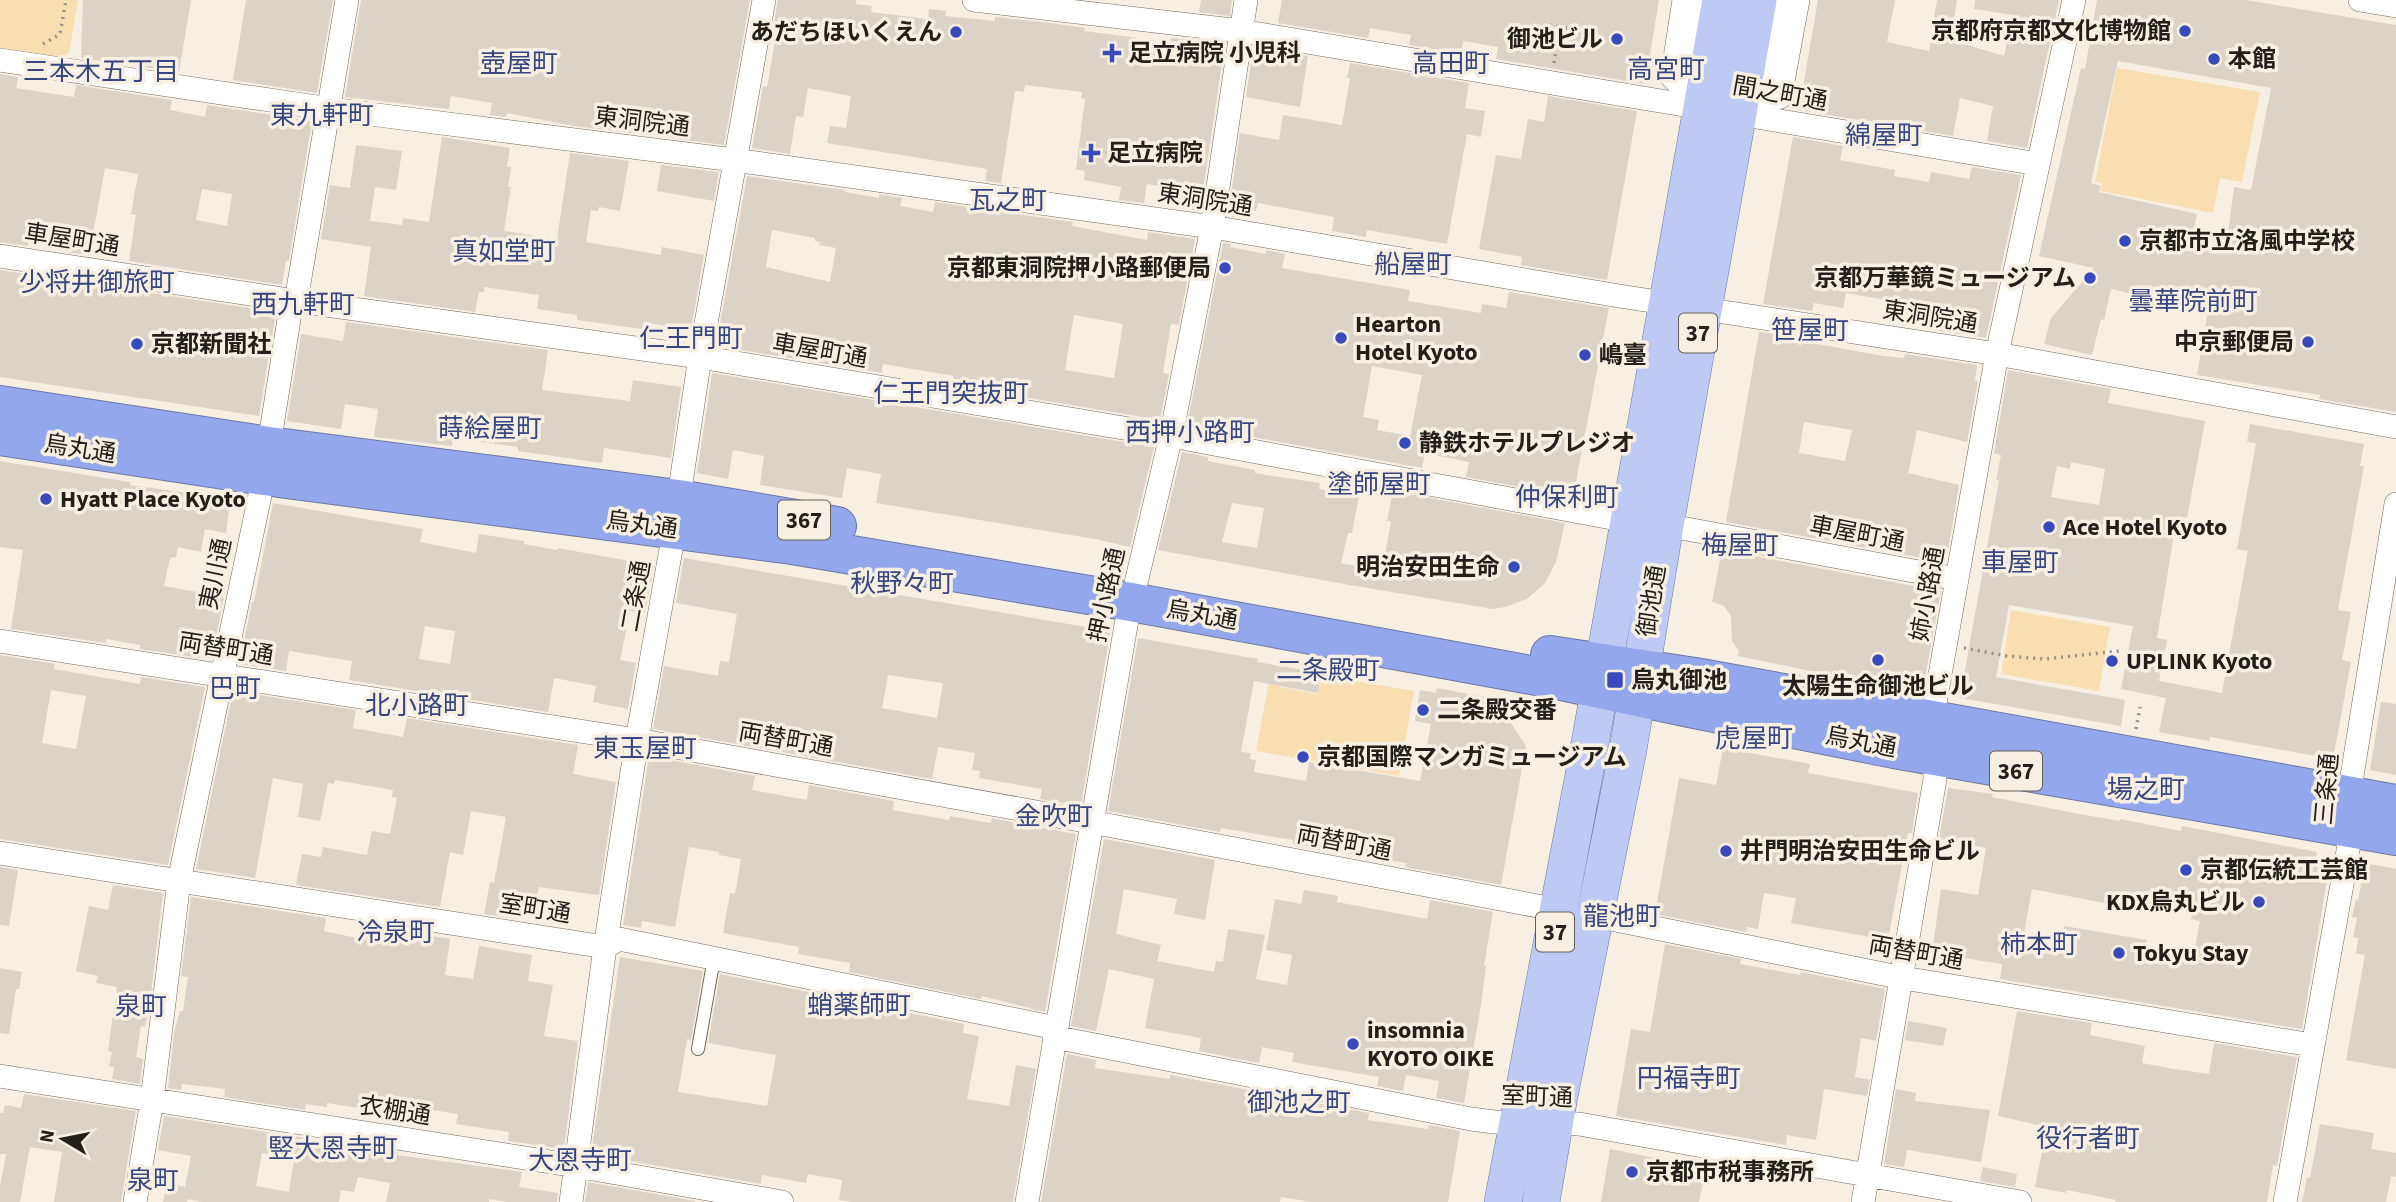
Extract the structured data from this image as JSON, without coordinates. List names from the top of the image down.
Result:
{
  "streets": {
    "highway": ["烏丸通", "367"],
    "main road": ["37", "御池通"],
    "street": [
      "間之町通",
      "東洞院通",
      "車屋町通",
      "夷川通",
      "姉小路通",
      "押小路通",
      "二条通",
      "両替町通",
      "三条通",
      "室町通",
      "衣棚通"
    ]
  },
  "crossings": [
    ["間之町通", "姉小路通"],
    ["間之町通", "押小路通"],
    ["間之町通", "御池通"],
    ["東洞院通", "夷川通"],
    ["東洞院通", "姉小路通"],
    ["東洞院通", "押小路通"],
    ["東洞院通", "二条通"],
    ["東洞院通", "御池通"],
    ["車屋町通", "夷川通"],
    ["車屋町通", "姉小路通"],
    ["車屋町通", "押小路通"],
    ["車屋町通", "二条通"],
    ["車屋町通", "御池通"],
    ["烏丸通", "夷川通"],
    ["烏丸通", "姉小路通"],
    ["烏丸通", "押小路通"],
    ["烏丸通", "二条通"],
    ["烏丸通", "御池通"],
    ["烏丸通", "三条通"],
    ["夷川通", "両替町通"],
    ["夷川通", "室町通"],
    ["夷川通", "衣棚通"],
    ["姉小路通", "両替町通"],
    ["姉小路通", "室町通"],
    ["押小路通", "両替町通"],
    ["押小路通", "室町通"],
    ["二条通", "両替町通"],
    ["二条通", "室町通"],
    ["二条通", "衣棚通"],
    ["御池通", "両替町通"],
    ["御池通", "室町通"],
    ["両替町通", "三条通"]
  ],
  "districts": [
    "壺屋町",
    "高田町",
    "高宮町",
    "三本木五丁目",
    "東九軒町",
    "綿屋町",
    "瓦之町",
    "真如堂町",
    "船屋町",
    "少将井御旅町",
    "曇華院前町",
    "西九軒町",
    "笹屋町",
    "仁王門町",
    "仁王門突抜町",
    "蒔絵屋町",
    "西押小路町",
    "塗師屋町",
    "仲保利町",
    "梅屋町",
    "車屋町",
    "秋野々町",
    "二条殿町",
    "巴町",
    "北小路町",
    "虎屋町",
    "東玉屋町",
    "場之町",
    "金吹町",
    "龍池町",
    "冷泉町",
    "柿本町",
    "蛸薬師町",
    "泉町",
    "円福寺町",
    "御池之町",
    "役行者町",
    "竪大恩寺町",
    "大恩寺町",
    "泉町"
  ],
  "places": {
    "other": [
      "京都府京都文化博物館",
      "あだちほいくえん",
      "御池ビル",
      "本館",
      "京都市立洛風中学校",
      "京都東洞院押小路郵便局",
      "京都万華鏡ミュージアム",
      "Hearton Hotel Kyoto",
      "中京郵便局",
      "京都新聞社",
      "嶋臺",
      "静鉄ホテルプレジオ",
      "Hyatt Place Kyoto",
      "Ace Hotel Kyoto",
      "明治安田生命",
      "太陽生命御池ビル",
      "UPLINK Kyoto",
      "二条殿交番",
      "京都国際マンガミュージアム",
      "井門明治安田生命ビル",
      "京都伝統工芸館",
      "KDX烏丸ビル",
      "Tokyu Stay",
      "insomnia KYOTO OIKE",
      "京都市税事務所"
    ],
    "health": ["足立病院 小児科", "足立病院"],
    "transit": ["烏丸御池"]
  },
  "north": "left"
}
